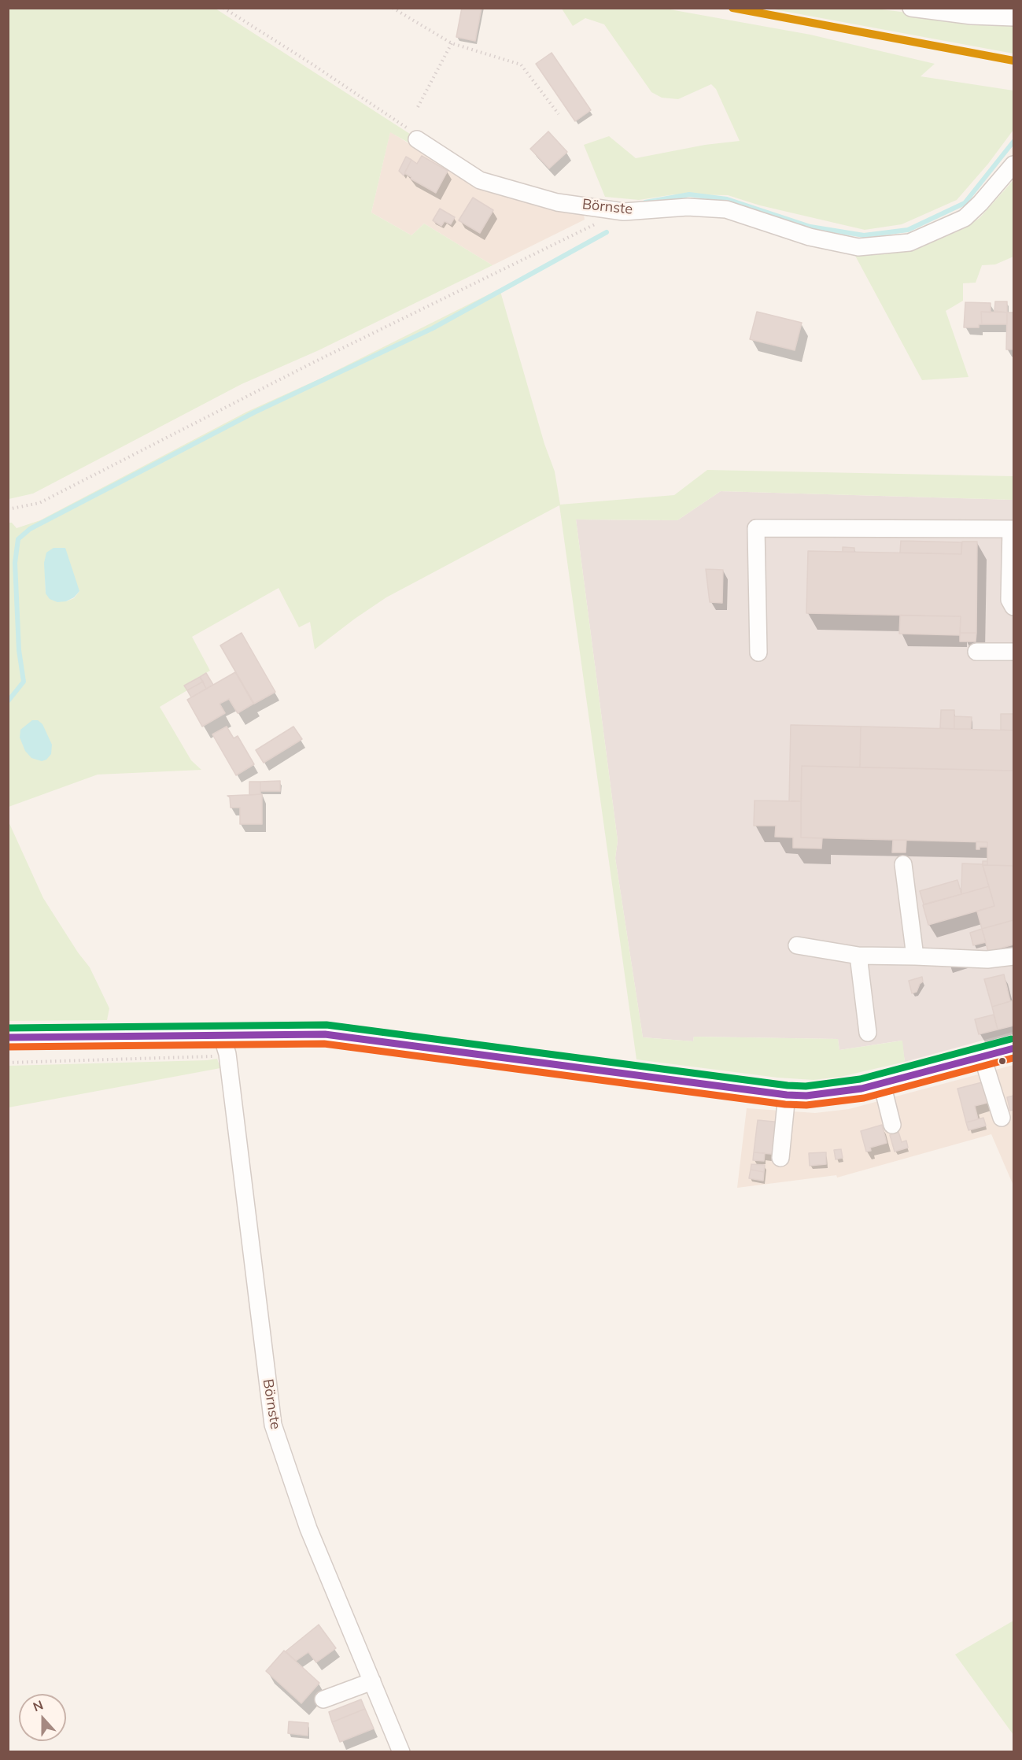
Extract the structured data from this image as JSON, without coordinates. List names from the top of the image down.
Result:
{
  "streets": {
    "street": ["Börnste"]
  },
  "north": "top"
}
